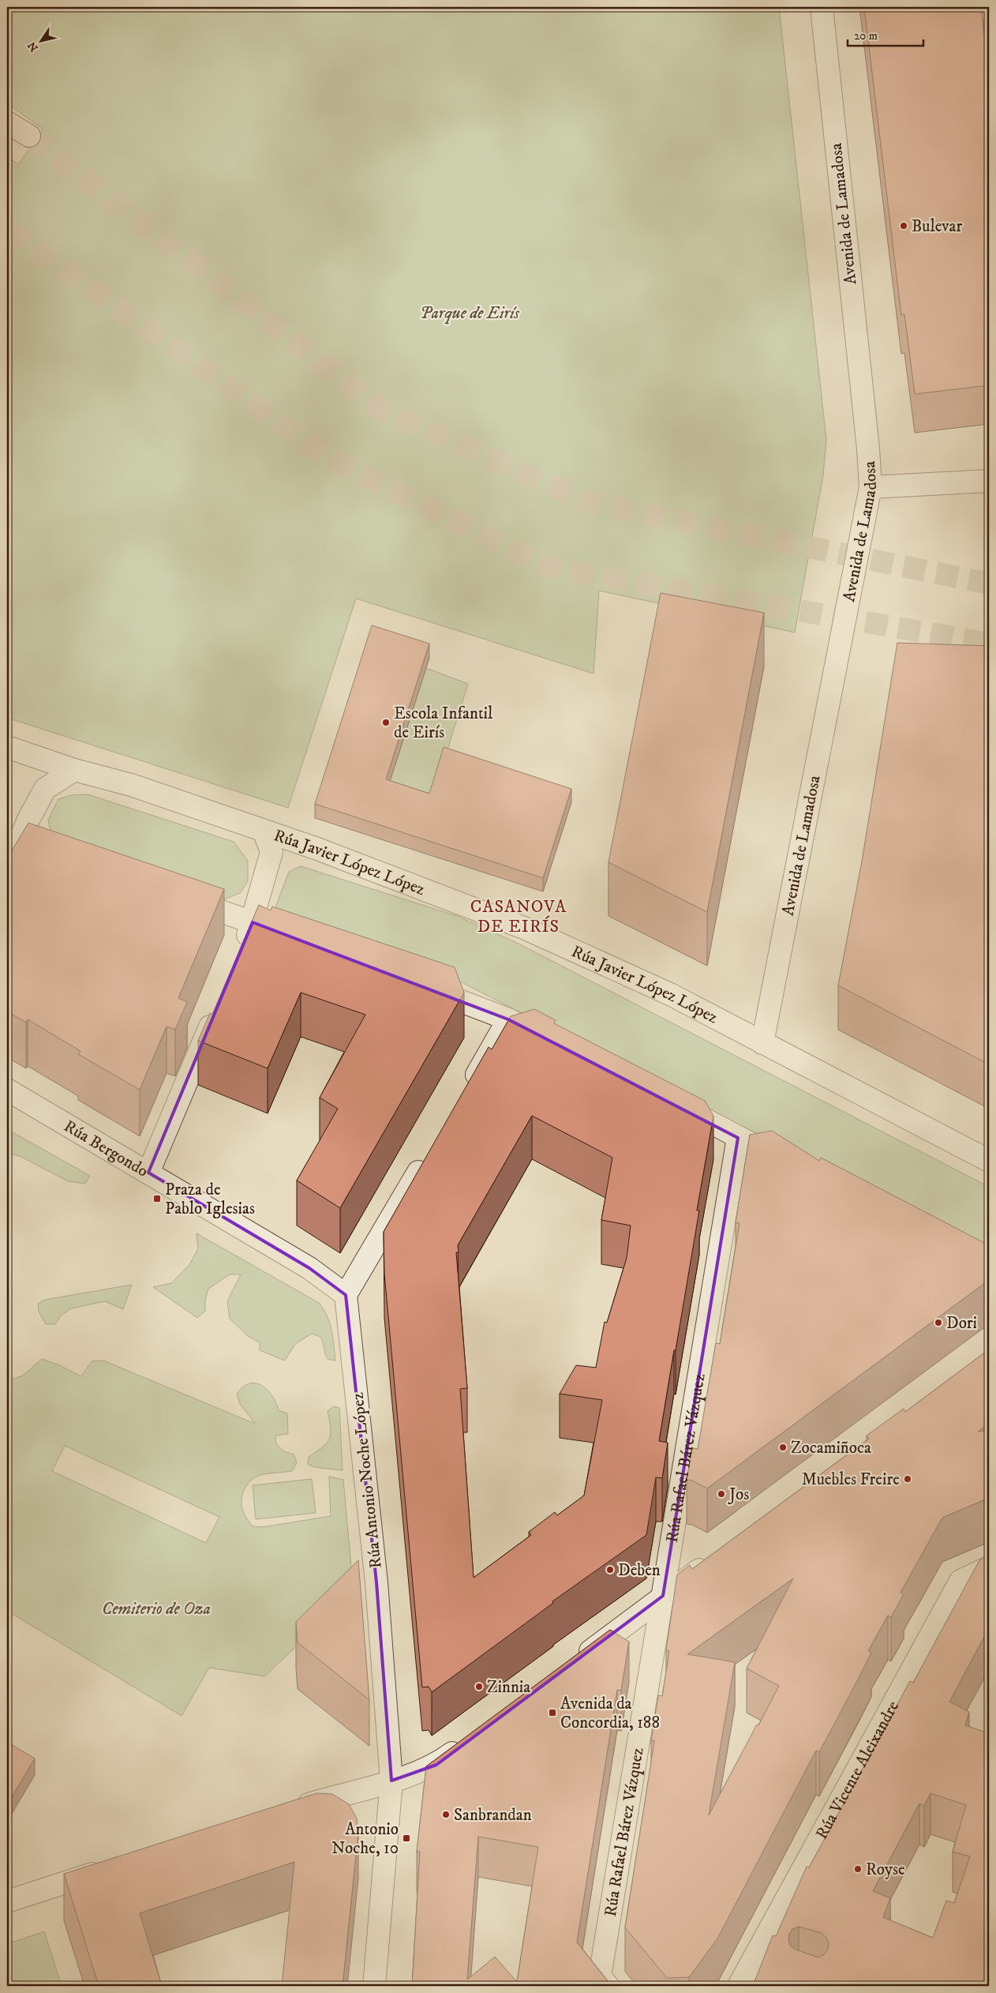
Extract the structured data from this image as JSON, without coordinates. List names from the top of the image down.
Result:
{
  "streets": {
    "street": [
      "Avenida de Lamadosa",
      "Rúa Javier López López",
      "Rúa Bergondo",
      "Rúa Rafael Bárez Vázquez",
      "Rúa Antonio Noche López",
      "Rúa Vicente Aleixandre"
    ]
  },
  "crossings": [
    ["Avenida de Lamadosa", "Rúa Javier López López"],
    ["Rúa Bergondo", "Rúa Antonio Noche López"]
  ],
  "districts": ["CASANOVA DE EIRÍS"],
  "parks": ["Parque de Eirís", "Cemiterio de Oza"],
  "places": {
    "other": [
      "Bulevar",
      "Escola Infantil de Eirís",
      "Dori",
      "Zocamiñoca",
      "Muebles Freire",
      "Jos",
      "Deben",
      "Zinnia",
      "Sanbrandan",
      "Royse"
    ],
    "transit": ["Praza de Pablo Iglesias", "Avenida da Concordia, 188", "Antonio Noche, 10"]
  },
  "scale_bar": "20 m",
  "north": "bottom left"
}
